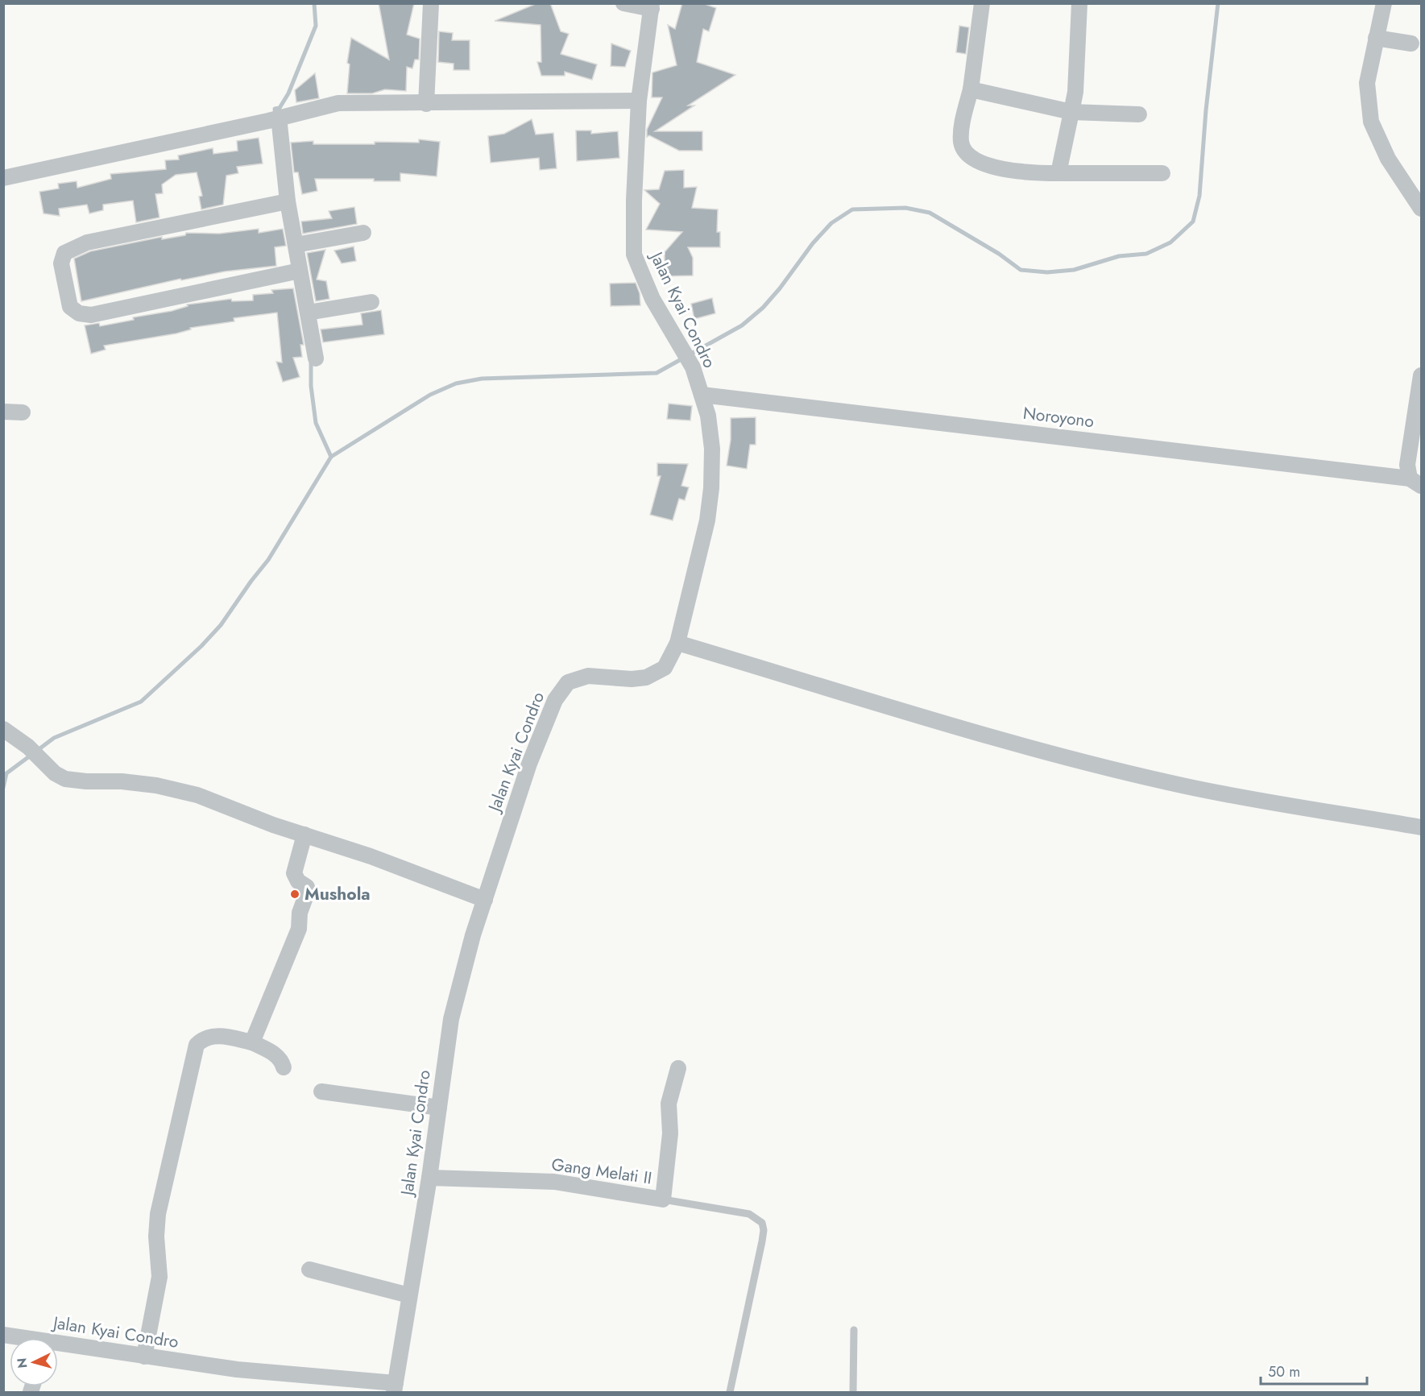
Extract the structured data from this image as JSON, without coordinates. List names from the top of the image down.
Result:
{
  "streets": {
    "street": ["Jalan Kyai Condro", "Noroyono", "Gang Melati II"]
  },
  "crossings": [
    ["Jalan Kyai Condro", "Noroyono"],
    ["Jalan Kyai Condro", "Gang Melati II"]
  ],
  "places": ["Mushola"],
  "scale_bar": "50 m",
  "north": "left"
}
